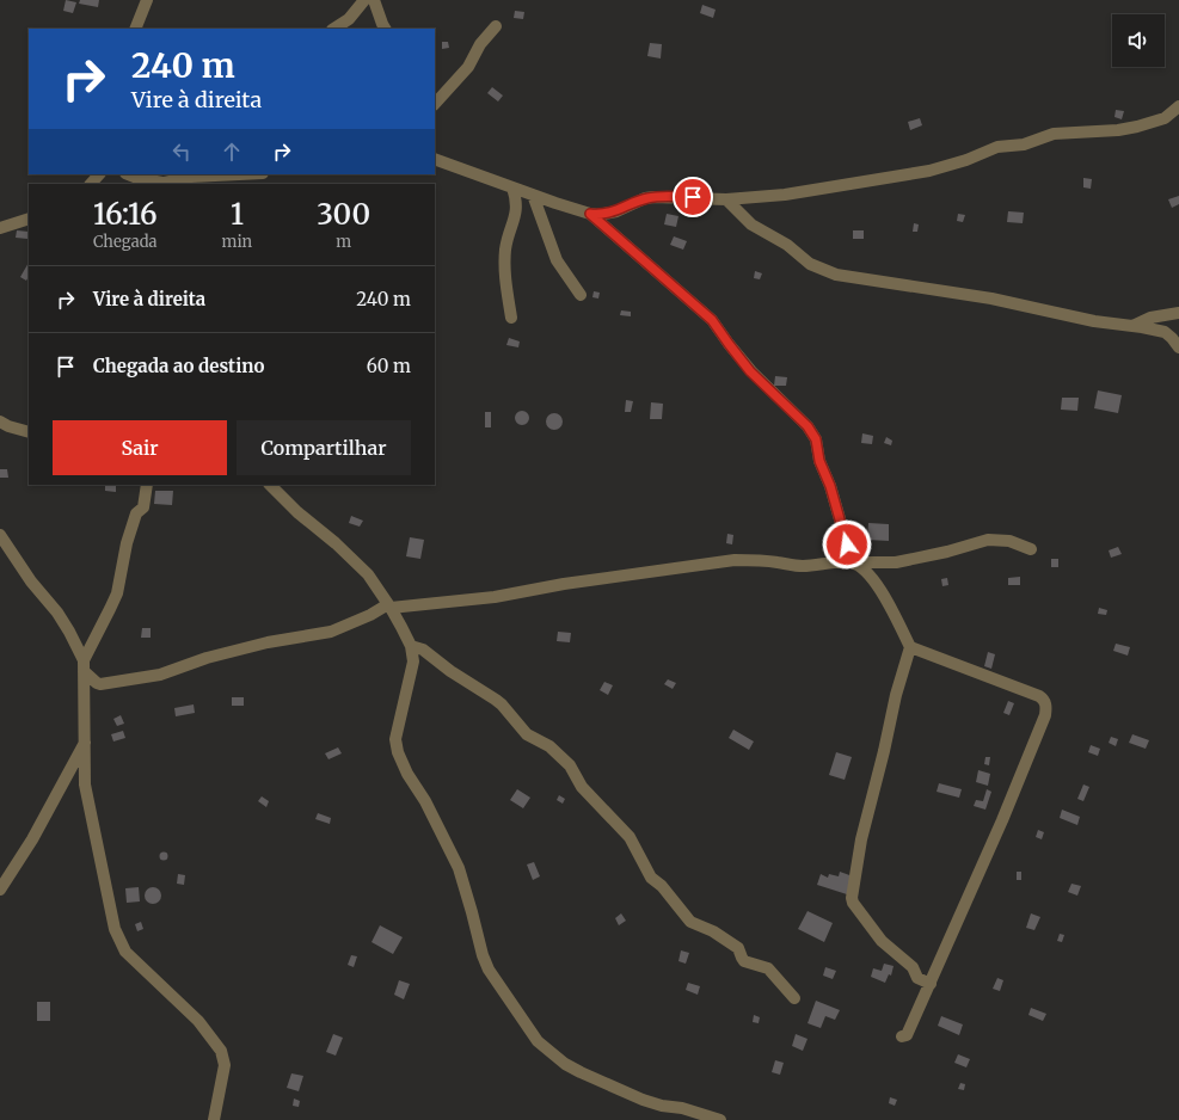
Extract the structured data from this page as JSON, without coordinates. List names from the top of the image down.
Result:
{
  "page": {
    "turn": ["240 m", "Vire à direita"],
    "eta": [
      "16:16",
      "Chegada",
      "1",
      "min",
      "300",
      "m"
    ],
    "list": [
      {
        "name": "Vire à direita",
        "value": "240 m"
      },
      {
        "name": "Chegada ao destino",
        "value": "60 m"
      }
    ],
    "buttons": ["Sair", "Compartilhar"]
  }
}
